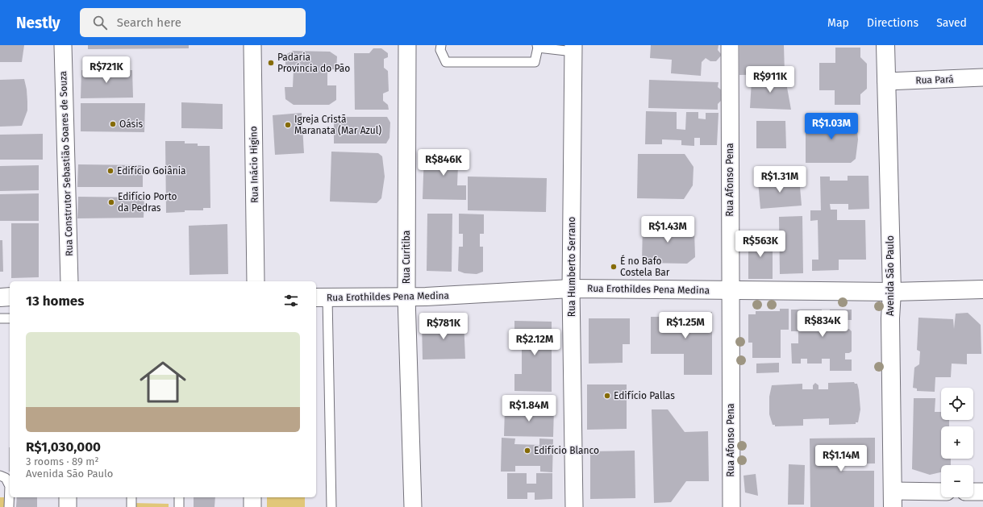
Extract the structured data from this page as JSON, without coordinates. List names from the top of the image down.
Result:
{
  "streets": {
    "street": [
      "Rua Pará",
      "Rua Construtor Sebastião Soares de Souza",
      "Rua Inácio Higino",
      "Rua Afonso Pena",
      "Rua Curitiba",
      "Rua Humberto Serrano",
      "Avenida São Paulo",
      "Rua Erothildes Pena Medina"
    ]
  },
  "crossings": [
    ["Rua Pará", "Avenida São Paulo"],
    ["Rua Afonso Pena", "Rua Erothildes Pena Medina"],
    ["Rua Curitiba", "Rua Erothildes Pena Medina"],
    ["Rua Humberto Serrano", "Rua Erothildes Pena Medina"],
    ["Avenida São Paulo", "Rua Erothildes Pena Medina"]
  ],
  "places": [
    "Padaria Província do Pão",
    "Oásis",
    "Igreja Cristã Maranata (Mar Azul)",
    "Edifício Goiânia",
    "Edifício Porto da Pedras",
    "É no Bafo Costela Bar",
    "Edifício Pallas",
    "Edifício Blanco"
  ],
  "page": {
    "header": "Nestly",
    "search": "Search here",
    "nav": ["Map", "Directions", "Saved"],
    "price": [
      "R$721K",
      "R$911K",
      "R$1.03M",
      "R$846K",
      "R$1.31M",
      "R$1.43M",
      "R$563K",
      "R$834K",
      "R$1.25M",
      "R$781K",
      "R$2.12M",
      "R$1.84M",
      "R$1.14M"
    ],
    "heading": "13 homes",
    "list": [
      {
        "name": "R$1,030,000",
        "note": "3 rooms · 89 m² · Avenida São Paulo"
      }
    ],
    "map_buttons": ["+", "−"]
  }
}
